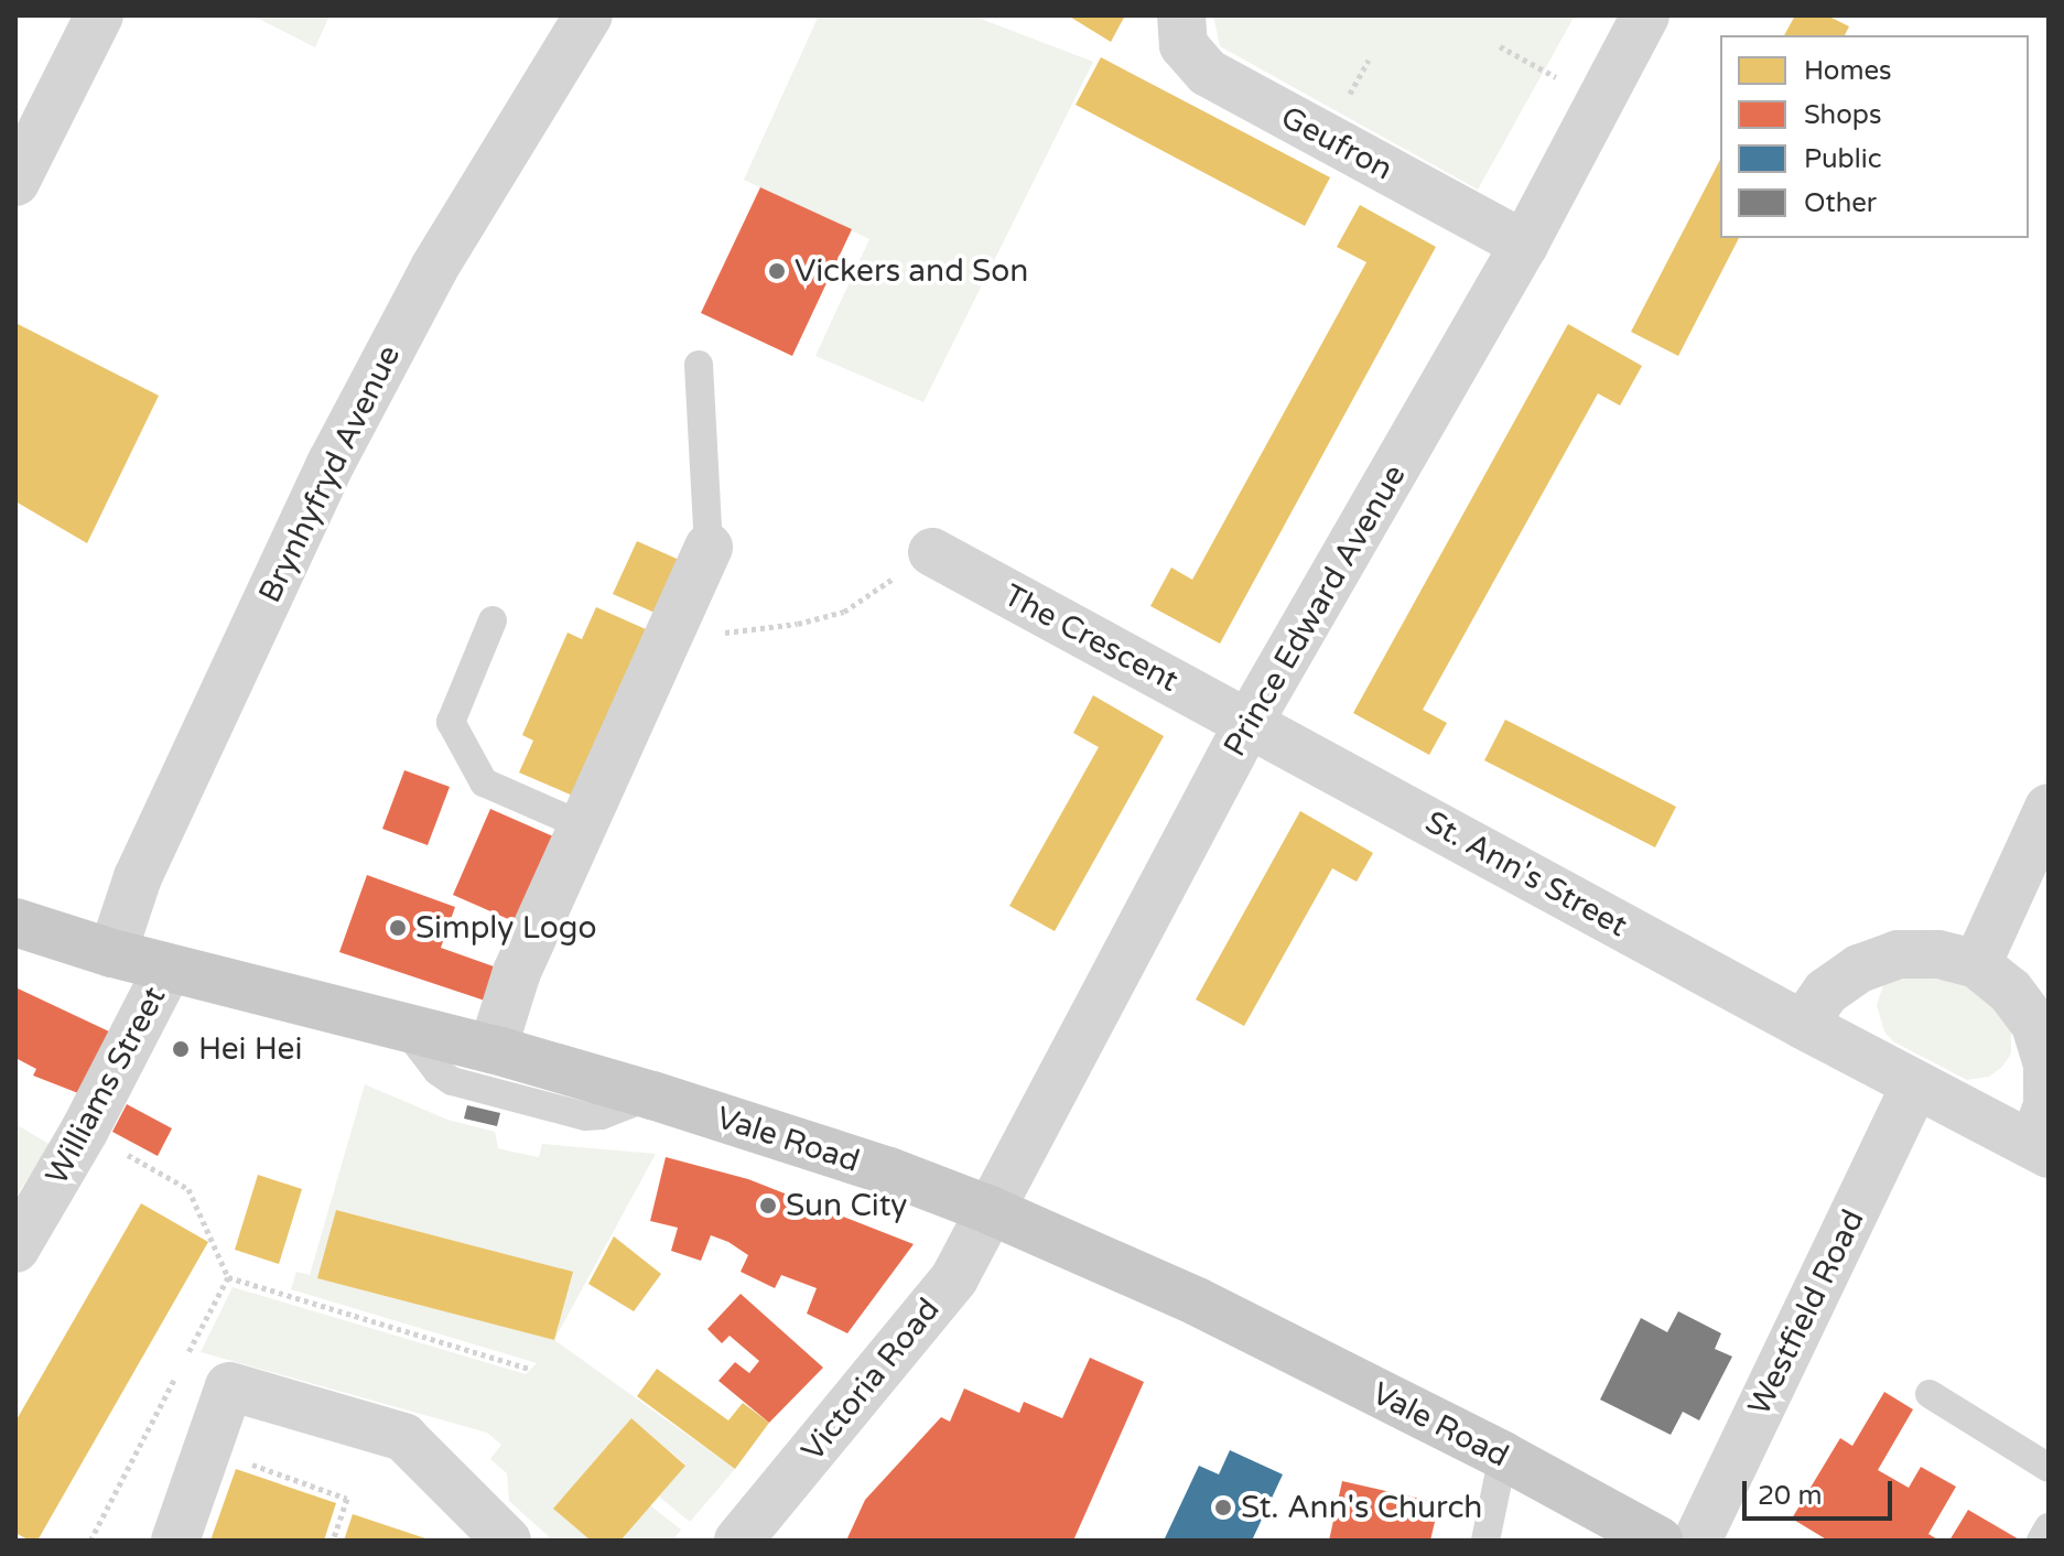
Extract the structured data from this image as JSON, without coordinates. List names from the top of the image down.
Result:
{
  "streets": {
    "main road": ["Vale Road"],
    "street": [
      "Geufron",
      "Brynhyfryd Avenue",
      "Prince Edward Avenue",
      "The Crescent",
      "St. Ann's Street",
      "Williams Street",
      "Westfield Road",
      "Victoria Road"
    ]
  },
  "crossings": [
    ["Geufron", "Prince Edward Avenue"],
    ["Brynhyfryd Avenue", "Vale Road"],
    ["Prince Edward Avenue", "The Crescent"],
    ["Prince Edward Avenue", "St. Ann's Street"],
    ["Prince Edward Avenue", "Vale Road"],
    ["Prince Edward Avenue", "Victoria Road"],
    ["The Crescent", "St. Ann's Street"],
    ["Williams Street", "Vale Road"],
    ["Vale Road", "Victoria Road"]
  ],
  "places": [
    "Vickers and Son",
    "Simply Logo",
    "Hei Hei",
    "Sun City",
    "St. Ann's Church"
  ],
  "legend": [
    "Homes",
    "Shops",
    "Public",
    "Other"
  ],
  "scale_bar": "20 m"
}
